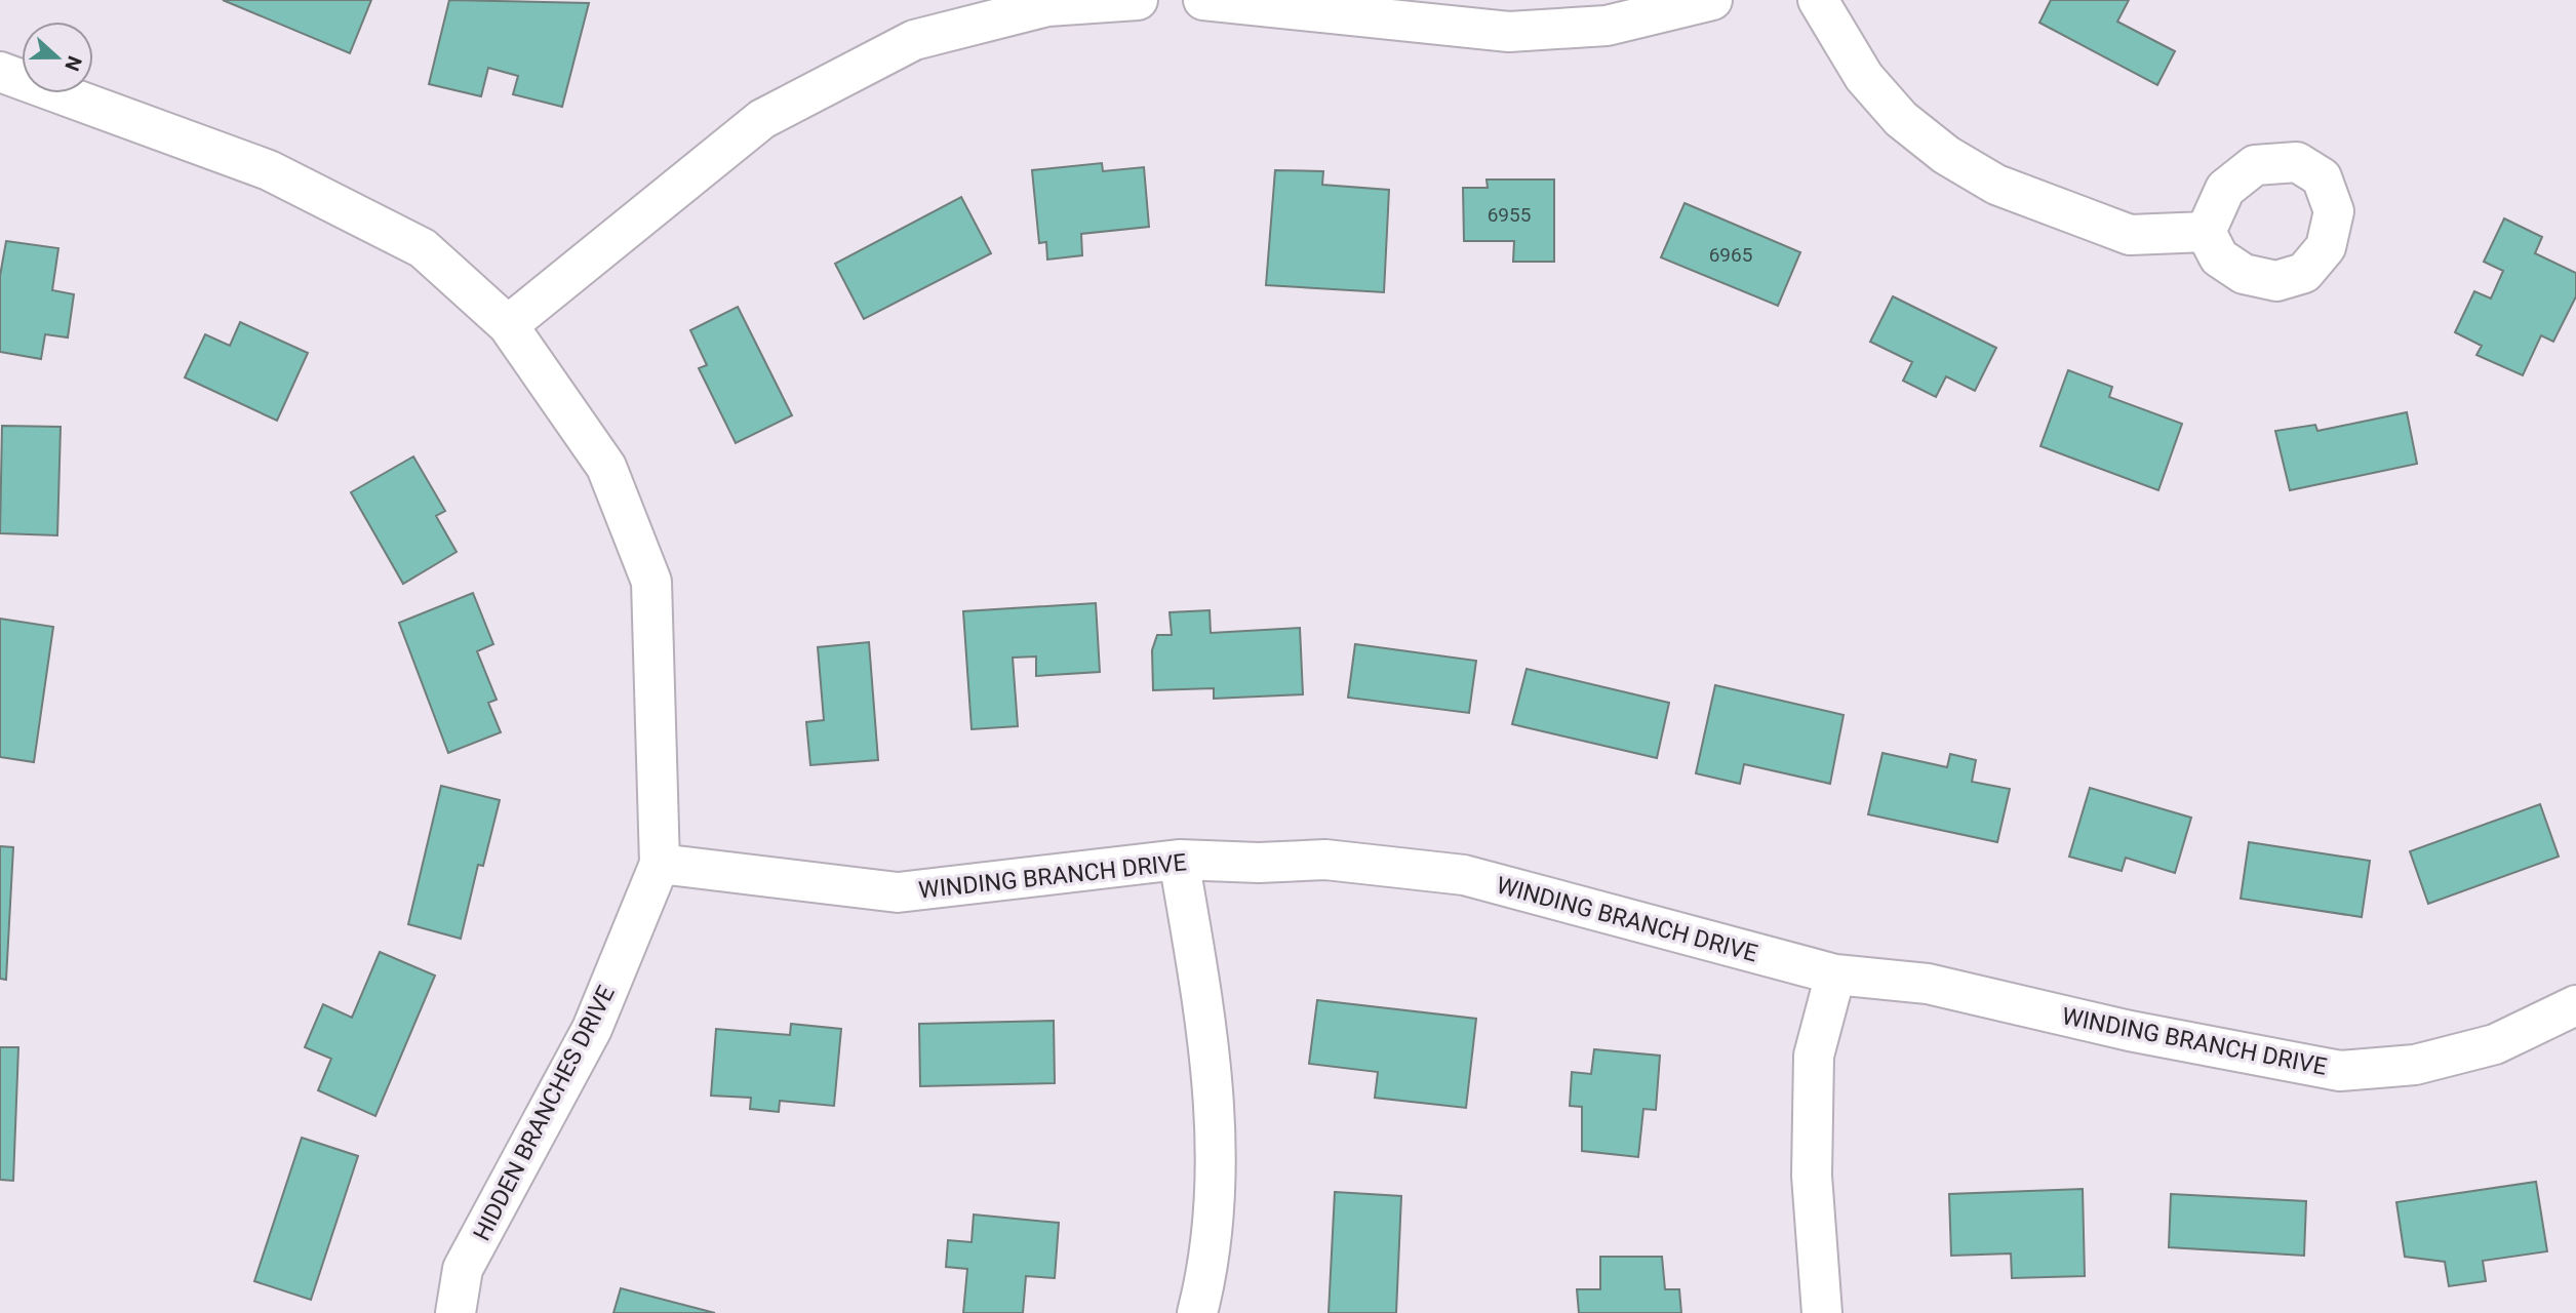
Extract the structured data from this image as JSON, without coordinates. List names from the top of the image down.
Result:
{
  "streets": {
    "street": ["WINDING BRANCH DRIVE", "HIDDEN BRANCHES DRIVE"]
  },
  "crossings": [
    ["WINDING BRANCH DRIVE", "HIDDEN BRANCHES DRIVE"]
  ],
  "house_numbers": ["6955", "6965"],
  "north": "right"
}
